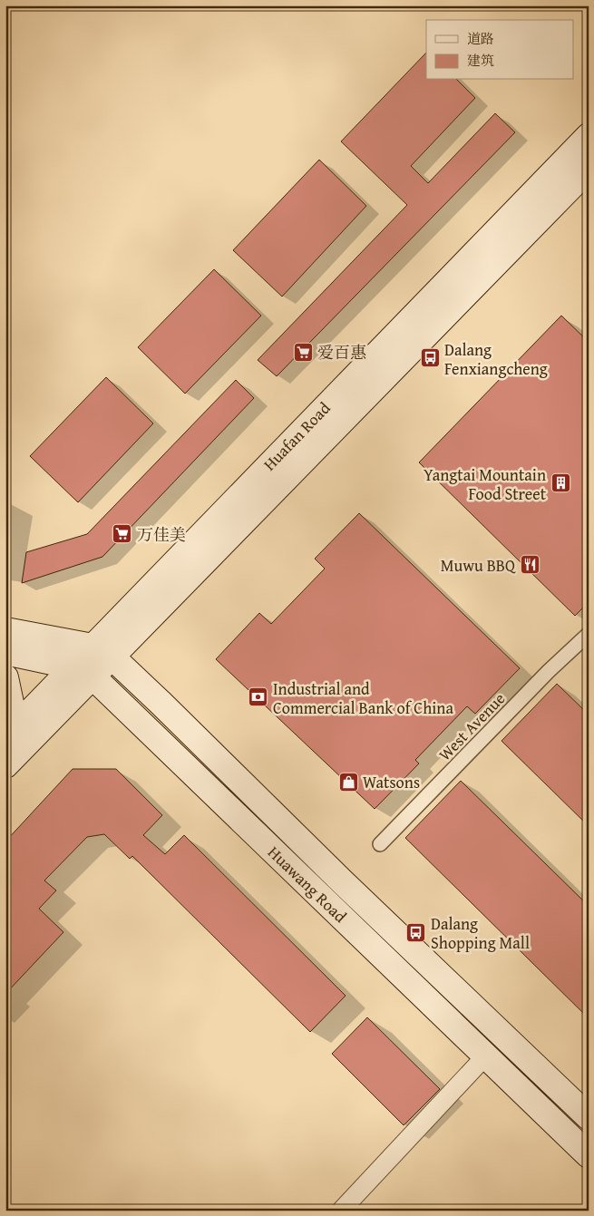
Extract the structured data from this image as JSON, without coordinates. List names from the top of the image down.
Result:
{
  "streets": {
    "main road": ["Huafan Road", "Huawang Road"],
    "street": ["West Avenue"]
  },
  "crossings": [
    ["Huafan Road", "Huawang Road"]
  ],
  "places": {
    "supermarket": ["爱百惠", "万佳美"],
    "bus stop": ["Dalang Fenxiangcheng", "Dalang Shopping Mall"],
    "building": ["Yangtai Mountain Food Street"],
    "restaurant": ["Muwu BBQ"],
    "bank": ["Industrial and Commercial Bank of China"],
    "shop": ["Watsons"]
  },
  "legend": ["道路", "建筑"]
}
